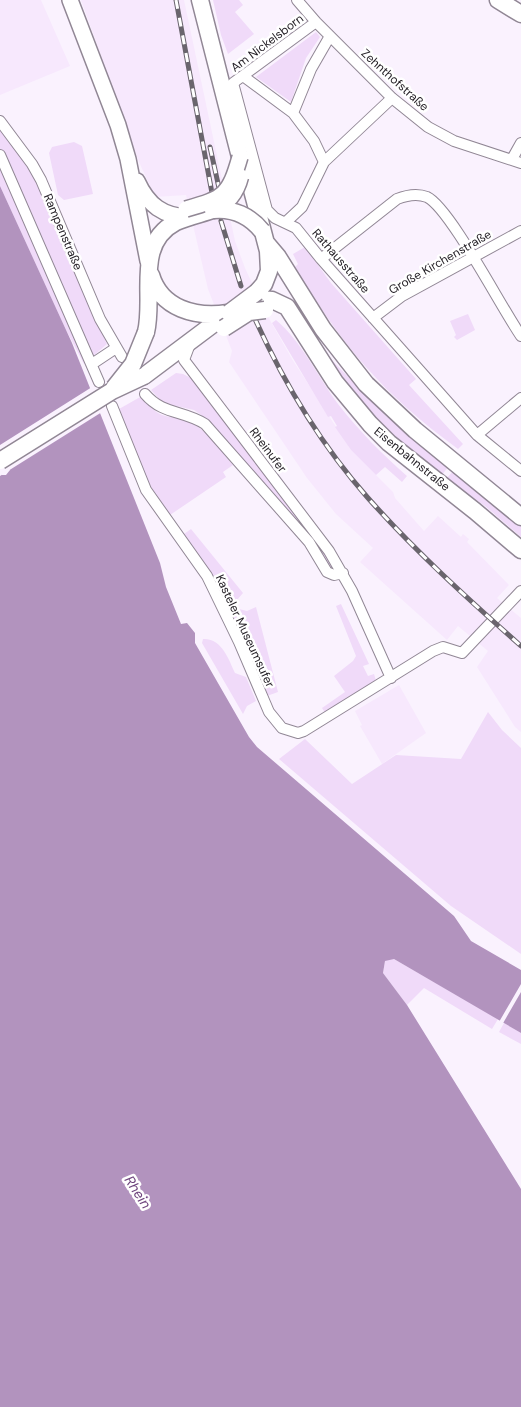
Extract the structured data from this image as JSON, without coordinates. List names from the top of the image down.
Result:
{
  "streets": {
    "main road": ["Eisenbahnstraße"],
    "street": [
      "Am Nickelsborn",
      "Zehnthofstraße",
      "Rampenstraße",
      "Rathausstraße",
      "Große Kirchenstraße",
      "Rheinufer",
      "Kasteler Museumsufer"
    ]
  },
  "crossings": [
    ["Am Nickelsborn", "Zehnthofstraße"],
    ["Am Nickelsborn", "Rathausstraße"],
    ["Rampenstraße", "Kasteler Museumsufer"],
    ["Rathausstraße", "Große Kirchenstraße"],
    ["Rheinufer", "Kasteler Museumsufer"]
  ],
  "water": ["Rhein"]
}
